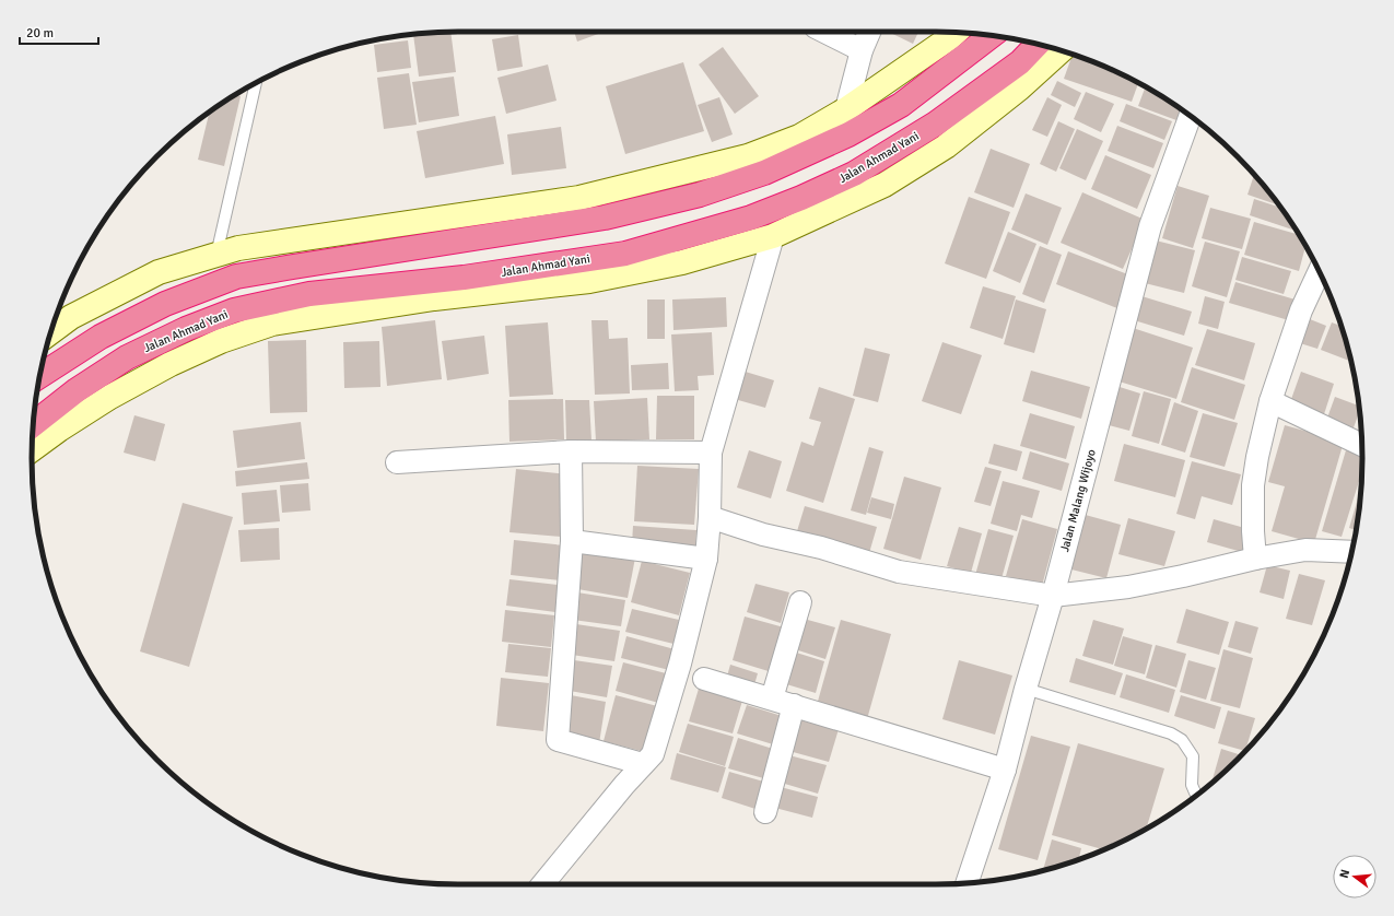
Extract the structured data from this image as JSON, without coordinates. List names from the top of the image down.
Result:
{
  "streets": {
    "highway": ["Jalan Ahmad Yani"],
    "street": ["Jalan Malang Wijoyo"]
  },
  "scale_bar": "20 m",
  "north": "left"
}
